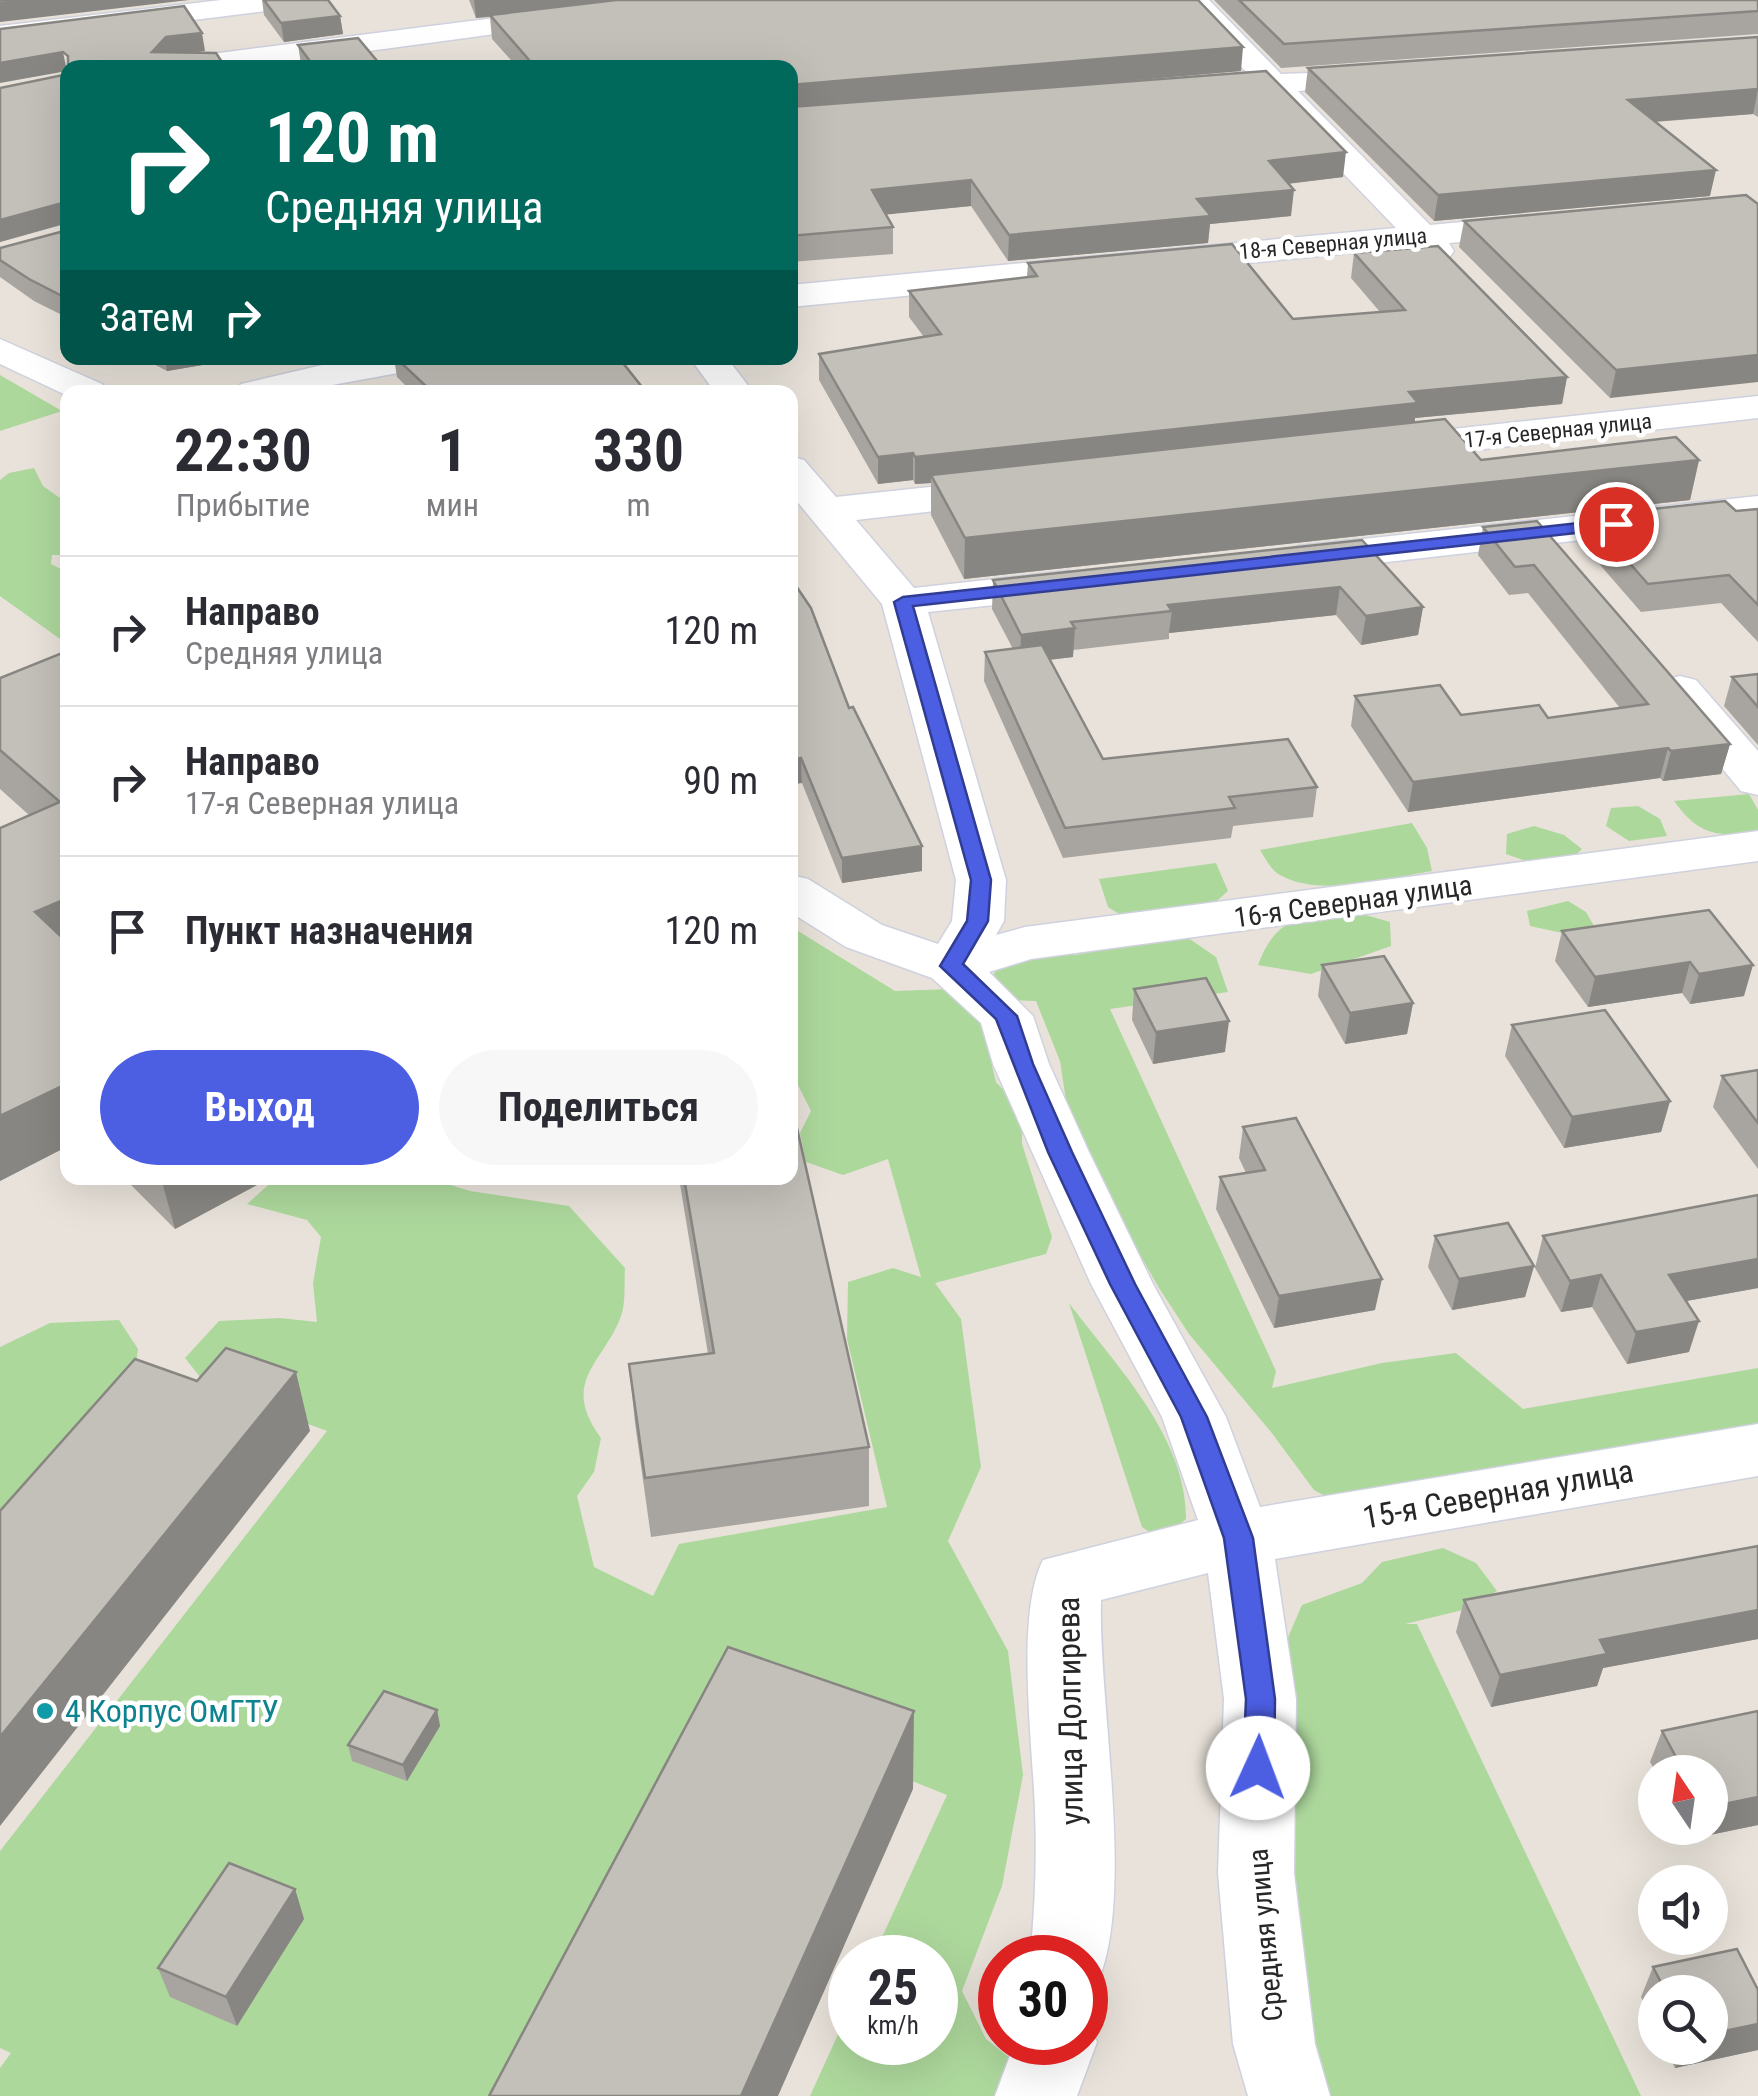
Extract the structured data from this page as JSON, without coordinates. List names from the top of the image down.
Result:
{
  "streets": {
    "street": [
      "18-я Северная улица",
      "17-я Северная улица",
      "16-я Северная улица",
      "15-я Северная улица",
      "улица Долгирева",
      "Средняя улица"
    ]
  },
  "crossings": [
    ["16-я Северная улица", "Средняя улица"],
    ["15-я Северная улица", "улица Долгирева"],
    ["15-я Северная улица", "Средняя улица"],
    ["улица Долгирева", "Средняя улица"]
  ],
  "places": ["4 Корпус ОмГТУ"],
  "north": "top",
  "page": {
    "turn": ["120 m", "Средняя улица"],
    "then": "Затем",
    "eta": [
      "22:30",
      "Прибытие",
      "1",
      "мин",
      "330",
      "m"
    ],
    "list": [
      {
        "name": "Направо",
        "note": "Средняя улица",
        "value": "120 m"
      },
      {
        "name": "Направо",
        "note": "17-я Северная улица",
        "value": "90 m"
      },
      {
        "name": "Пункт назначения",
        "value": "120 m"
      }
    ],
    "buttons": ["Выход", "Поделиться"],
    "speed": "25 km/h",
    "limit": "30"
  }
}
